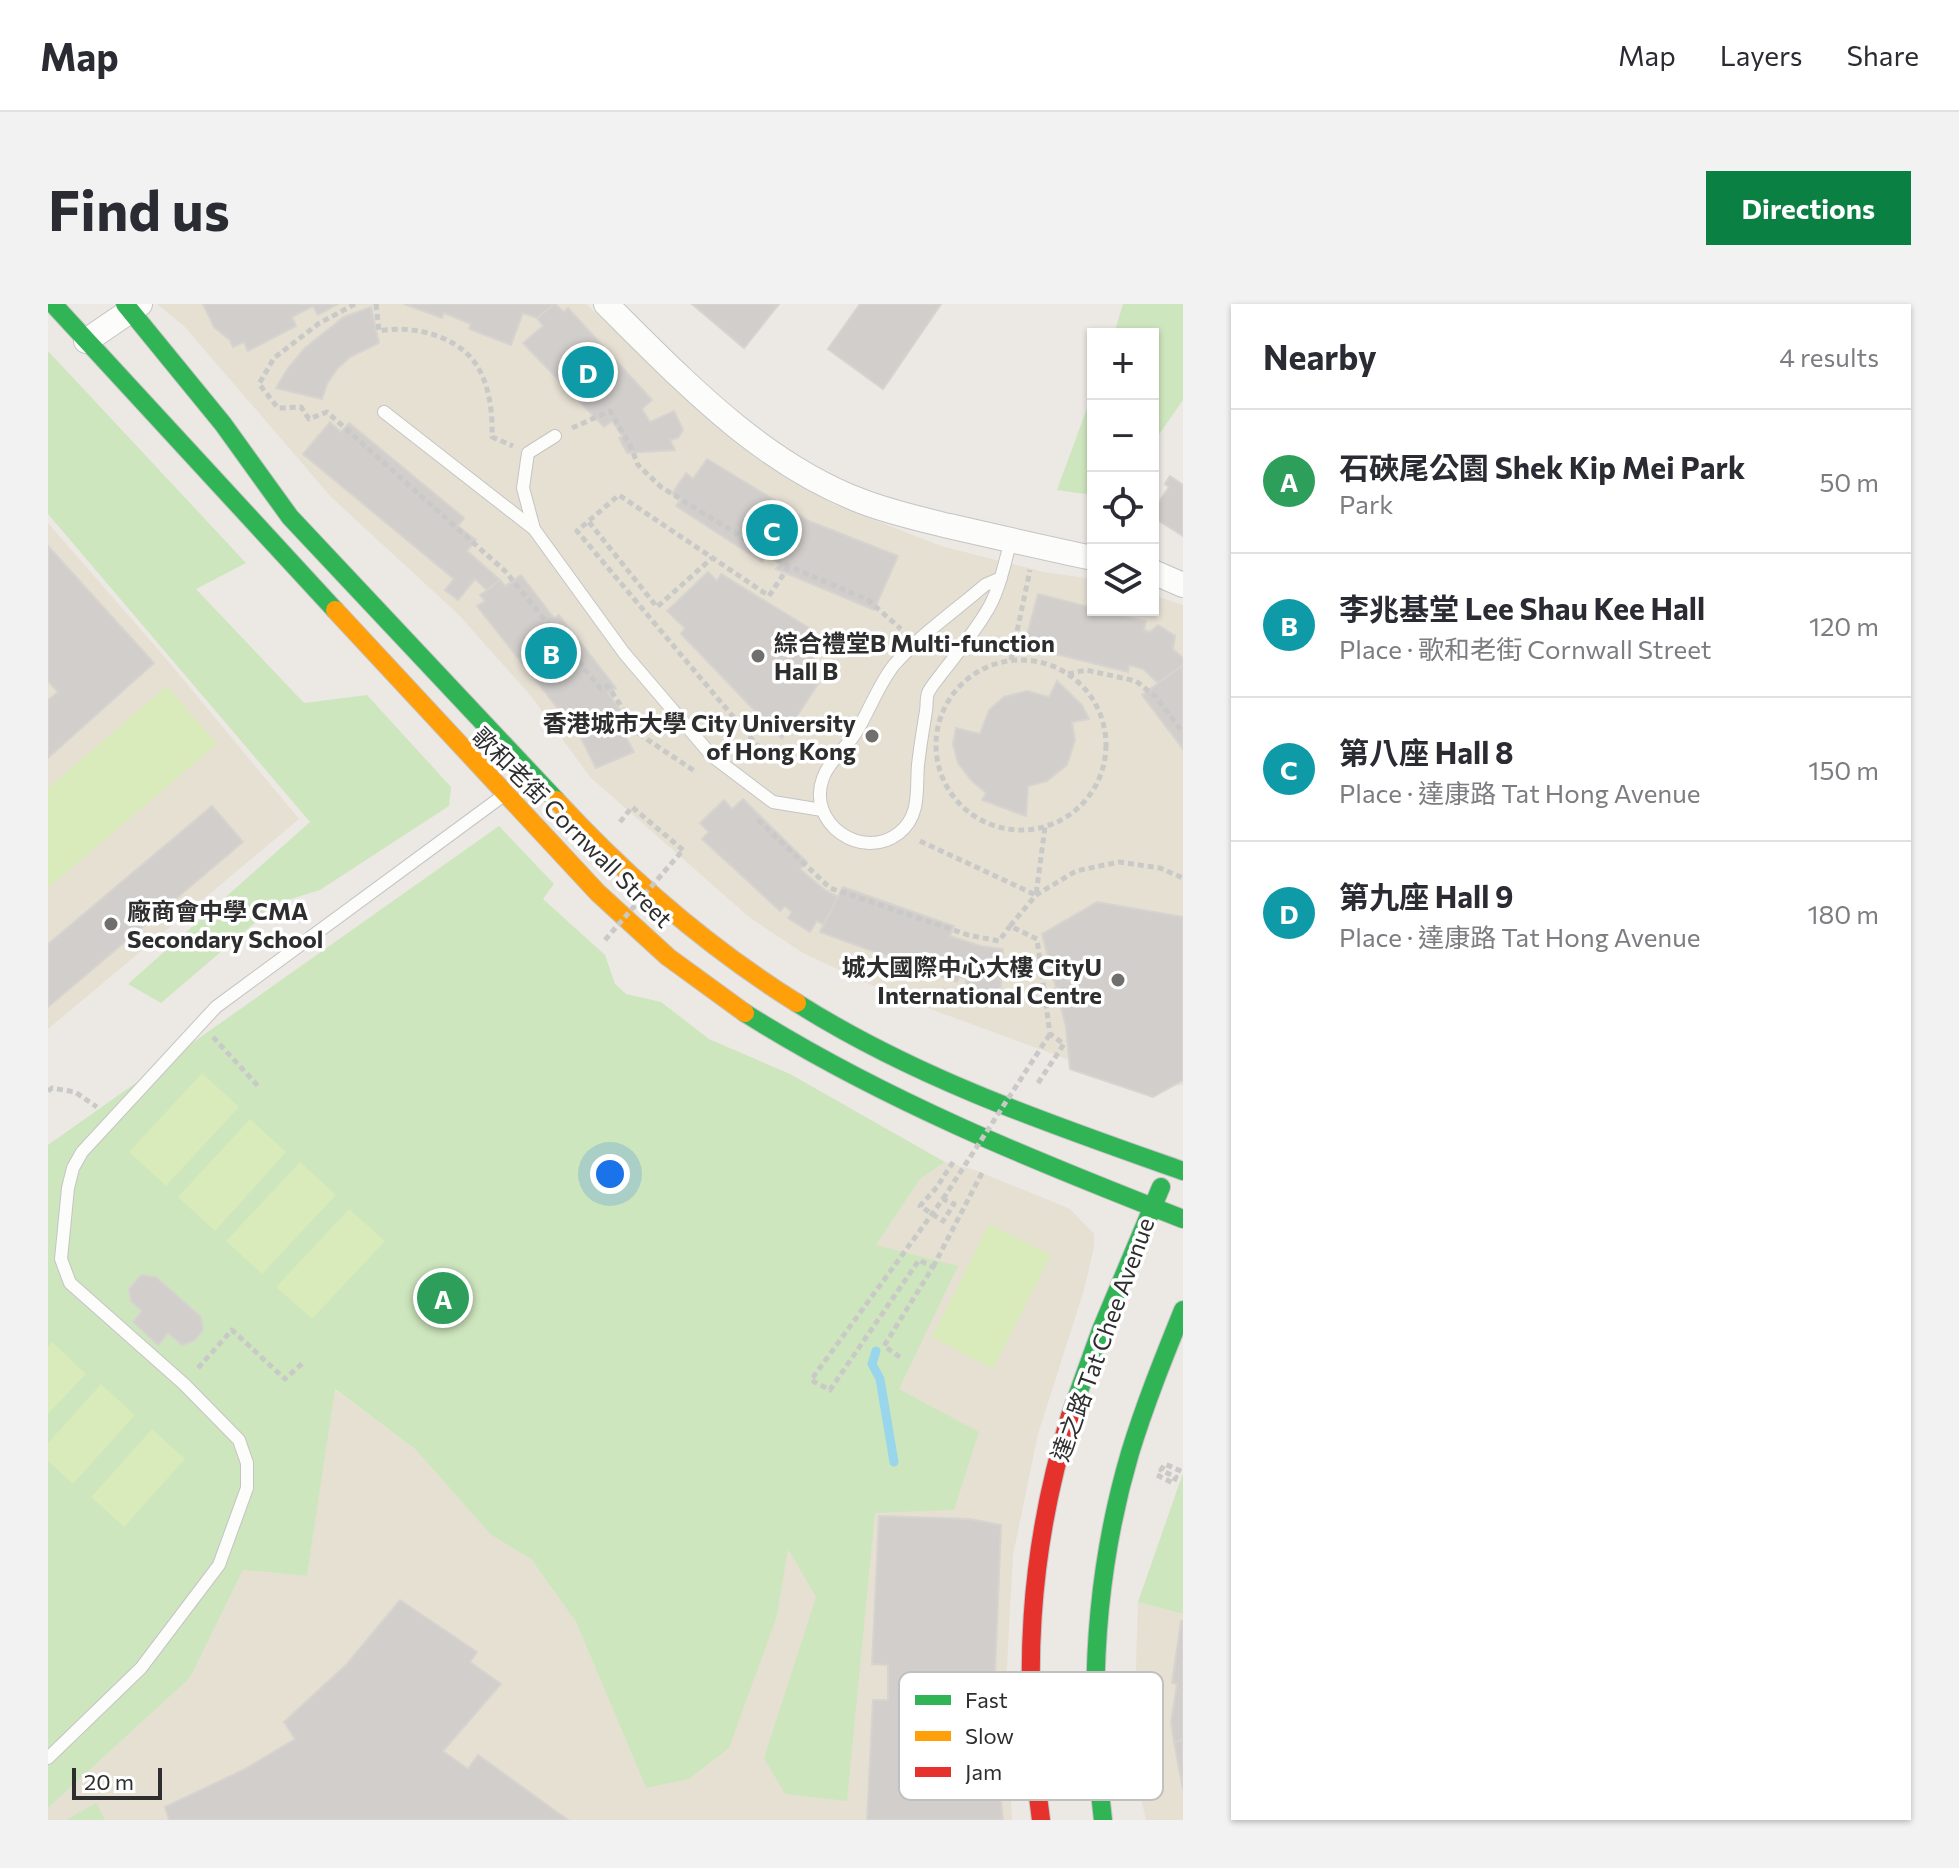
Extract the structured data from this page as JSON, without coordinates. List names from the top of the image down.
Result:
{
  "streets": {
    "main road": ["歌和老街 Cornwall Street", "達之路 Tat Chee Avenue"]
  },
  "crossings": [
    ["歌和老街 Cornwall Street", "達之路 Tat Chee Avenue"]
  ],
  "places": [
    "綜合禮堂B Multi-function Hall B",
    "香港城市大學 City University of Hong Kong",
    "廠商會中學 CMA Secondary School",
    "城大國際中心大樓 CityU International Centre"
  ],
  "legend": ["Fast", "Slow", "Jam"],
  "scale_bar": "20 m",
  "page": {
    "header": "Map",
    "nav": ["Map", "Layers", "Share"],
    "buttons": "Directions",
    "title": "Find us",
    "heading": ["Nearby", "4 results"],
    "map_buttons": ["+", "−"],
    "pins": [
      "D",
      "C",
      "B",
      "A"
    ],
    "list": [
      {
        "mark": "A",
        "name": "石硤尾公園 Shek Kip Mei Park",
        "note": "Park",
        "value": "50 m"
      },
      {
        "mark": "B",
        "name": "李兆基堂 Lee Shau Kee Hall",
        "note": "Place · 歌和老街 Cornwall Street",
        "value": "120 m"
      },
      {
        "mark": "C",
        "name": "第八座 Hall 8",
        "note": "Place · 達康路 Tat Hong Avenue",
        "value": "150 m"
      },
      {
        "mark": "D",
        "name": "第九座 Hall 9",
        "note": "Place · 達康路 Tat Hong Avenue",
        "value": "180 m"
      }
    ],
    "scale": "20 m"
  }
}
